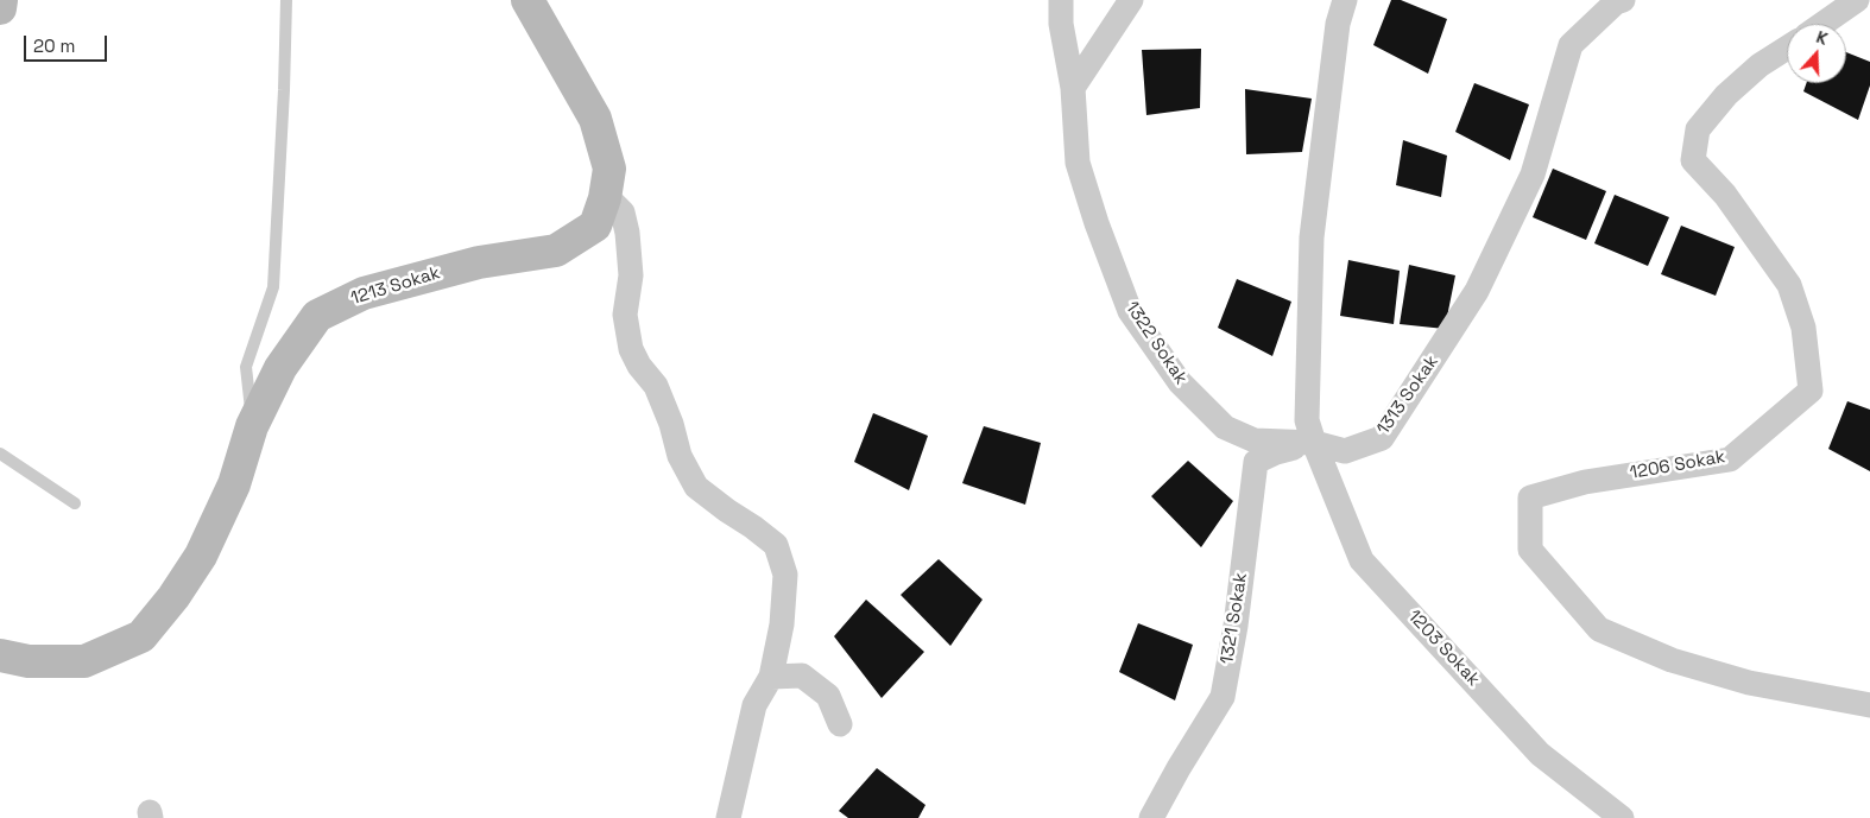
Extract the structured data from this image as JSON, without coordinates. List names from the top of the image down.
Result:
{
  "streets": {
    "street": [
      "1213 Sokak",
      "1322 Sokak",
      "1313 Sokak",
      "1206 Sokak",
      "1321 Sokak",
      "1203 Sokak"
    ]
  },
  "crossings": [
    ["1322 Sokak", "1313 Sokak"],
    ["1322 Sokak", "1321 Sokak"],
    ["1322 Sokak", "1203 Sokak"],
    ["1313 Sokak", "1321 Sokak"],
    ["1313 Sokak", "1203 Sokak"],
    ["1321 Sokak", "1203 Sokak"]
  ],
  "scale_bar": "20 m",
  "north": "top"
}
